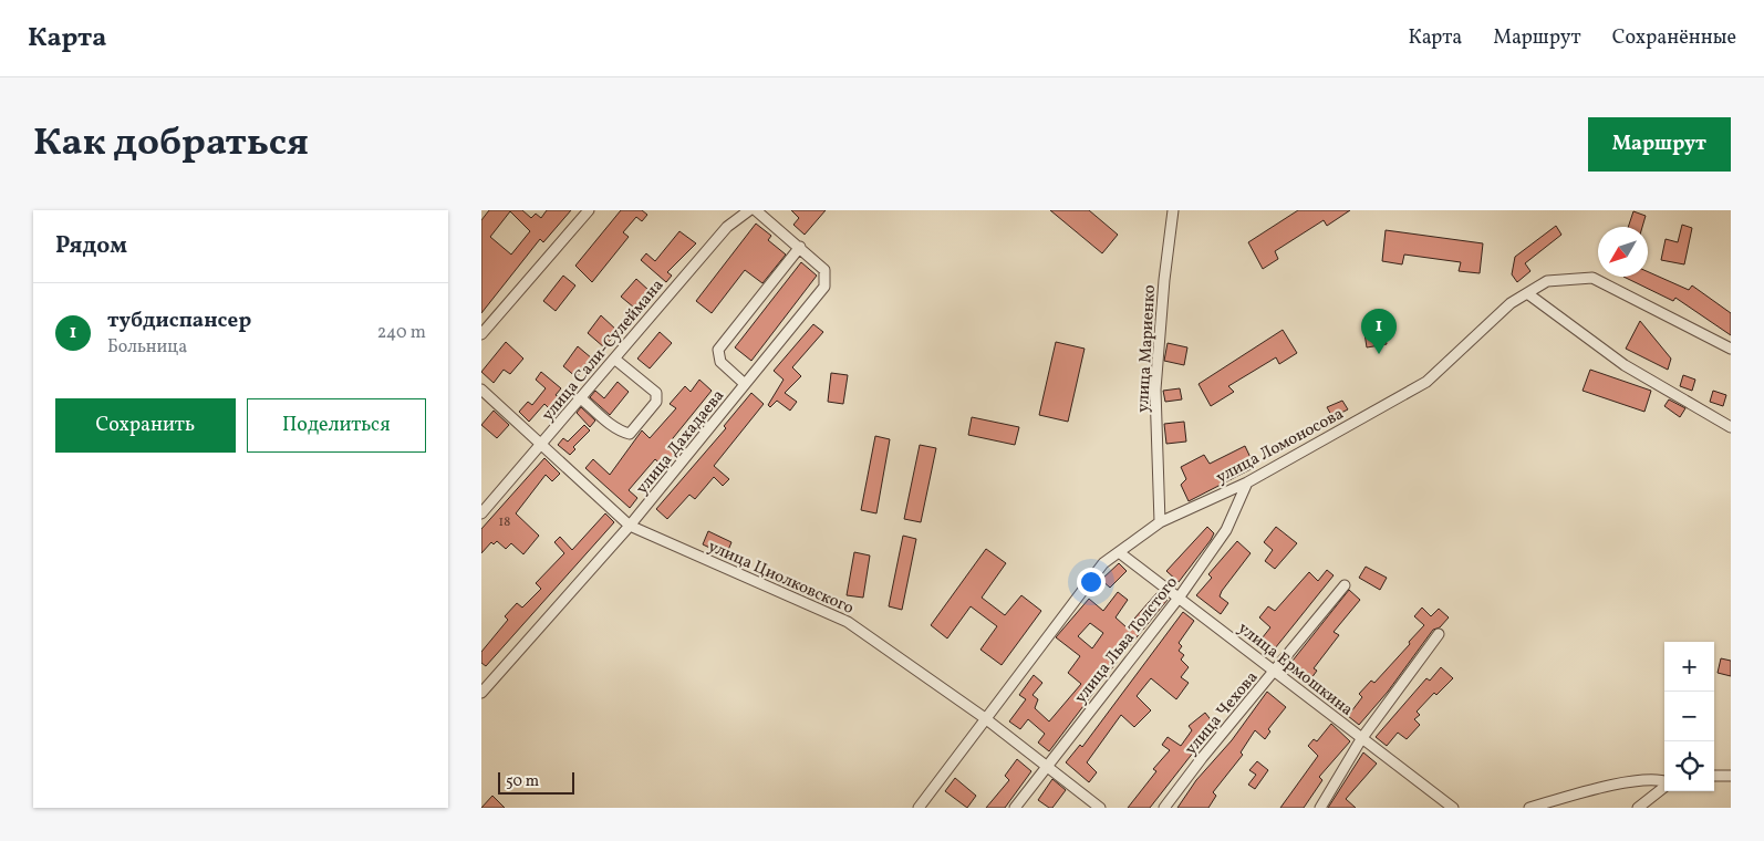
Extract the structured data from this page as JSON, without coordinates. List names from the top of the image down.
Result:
{
  "streets": {
    "street": [
      "улица Мариенко",
      "улица Сали-Сулеймана",
      "улица Дахадаева",
      "улица Ломоносова",
      "улица Циолковского",
      "улица Льва Толстого",
      "улица Ермошкина",
      "улица Чехова"
    ]
  },
  "crossings": [
    ["улица Мариенко", "улица Ломоносова"],
    ["улица Сали-Сулеймана", "улица Циолковского"],
    ["улица Дахадаева", "улица Циолковского"],
    ["улица Ломоносова", "улица Циолковского"],
    ["улица Ломоносова", "улица Льва Толстого"],
    ["улица Ломоносова", "улица Ермошкина"],
    ["улица Циолковского", "улица Льва Толстого"],
    ["улица Льва Толстого", "улица Ермошкина"],
    ["улица Ермошкина", "улица Чехова"]
  ],
  "house_numbers": ["18"],
  "scale_bar": "50 m",
  "north": "bottom left",
  "page": {
    "header": "Карта",
    "nav": ["Карта", "Маршрут", "Сохранённые"],
    "title": "Как добраться",
    "buttons": [
      "Маршрут",
      ["Сохранить", "Поделиться"]
    ],
    "heading": "Рядом",
    "list": [
      {
        "mark": "1",
        "name": "тубдиспансер",
        "note": "Больница",
        "value": "240 m"
      }
    ],
    "pins": "1",
    "map_buttons": ["+", "−"],
    "scale": "50 m"
  }
}
